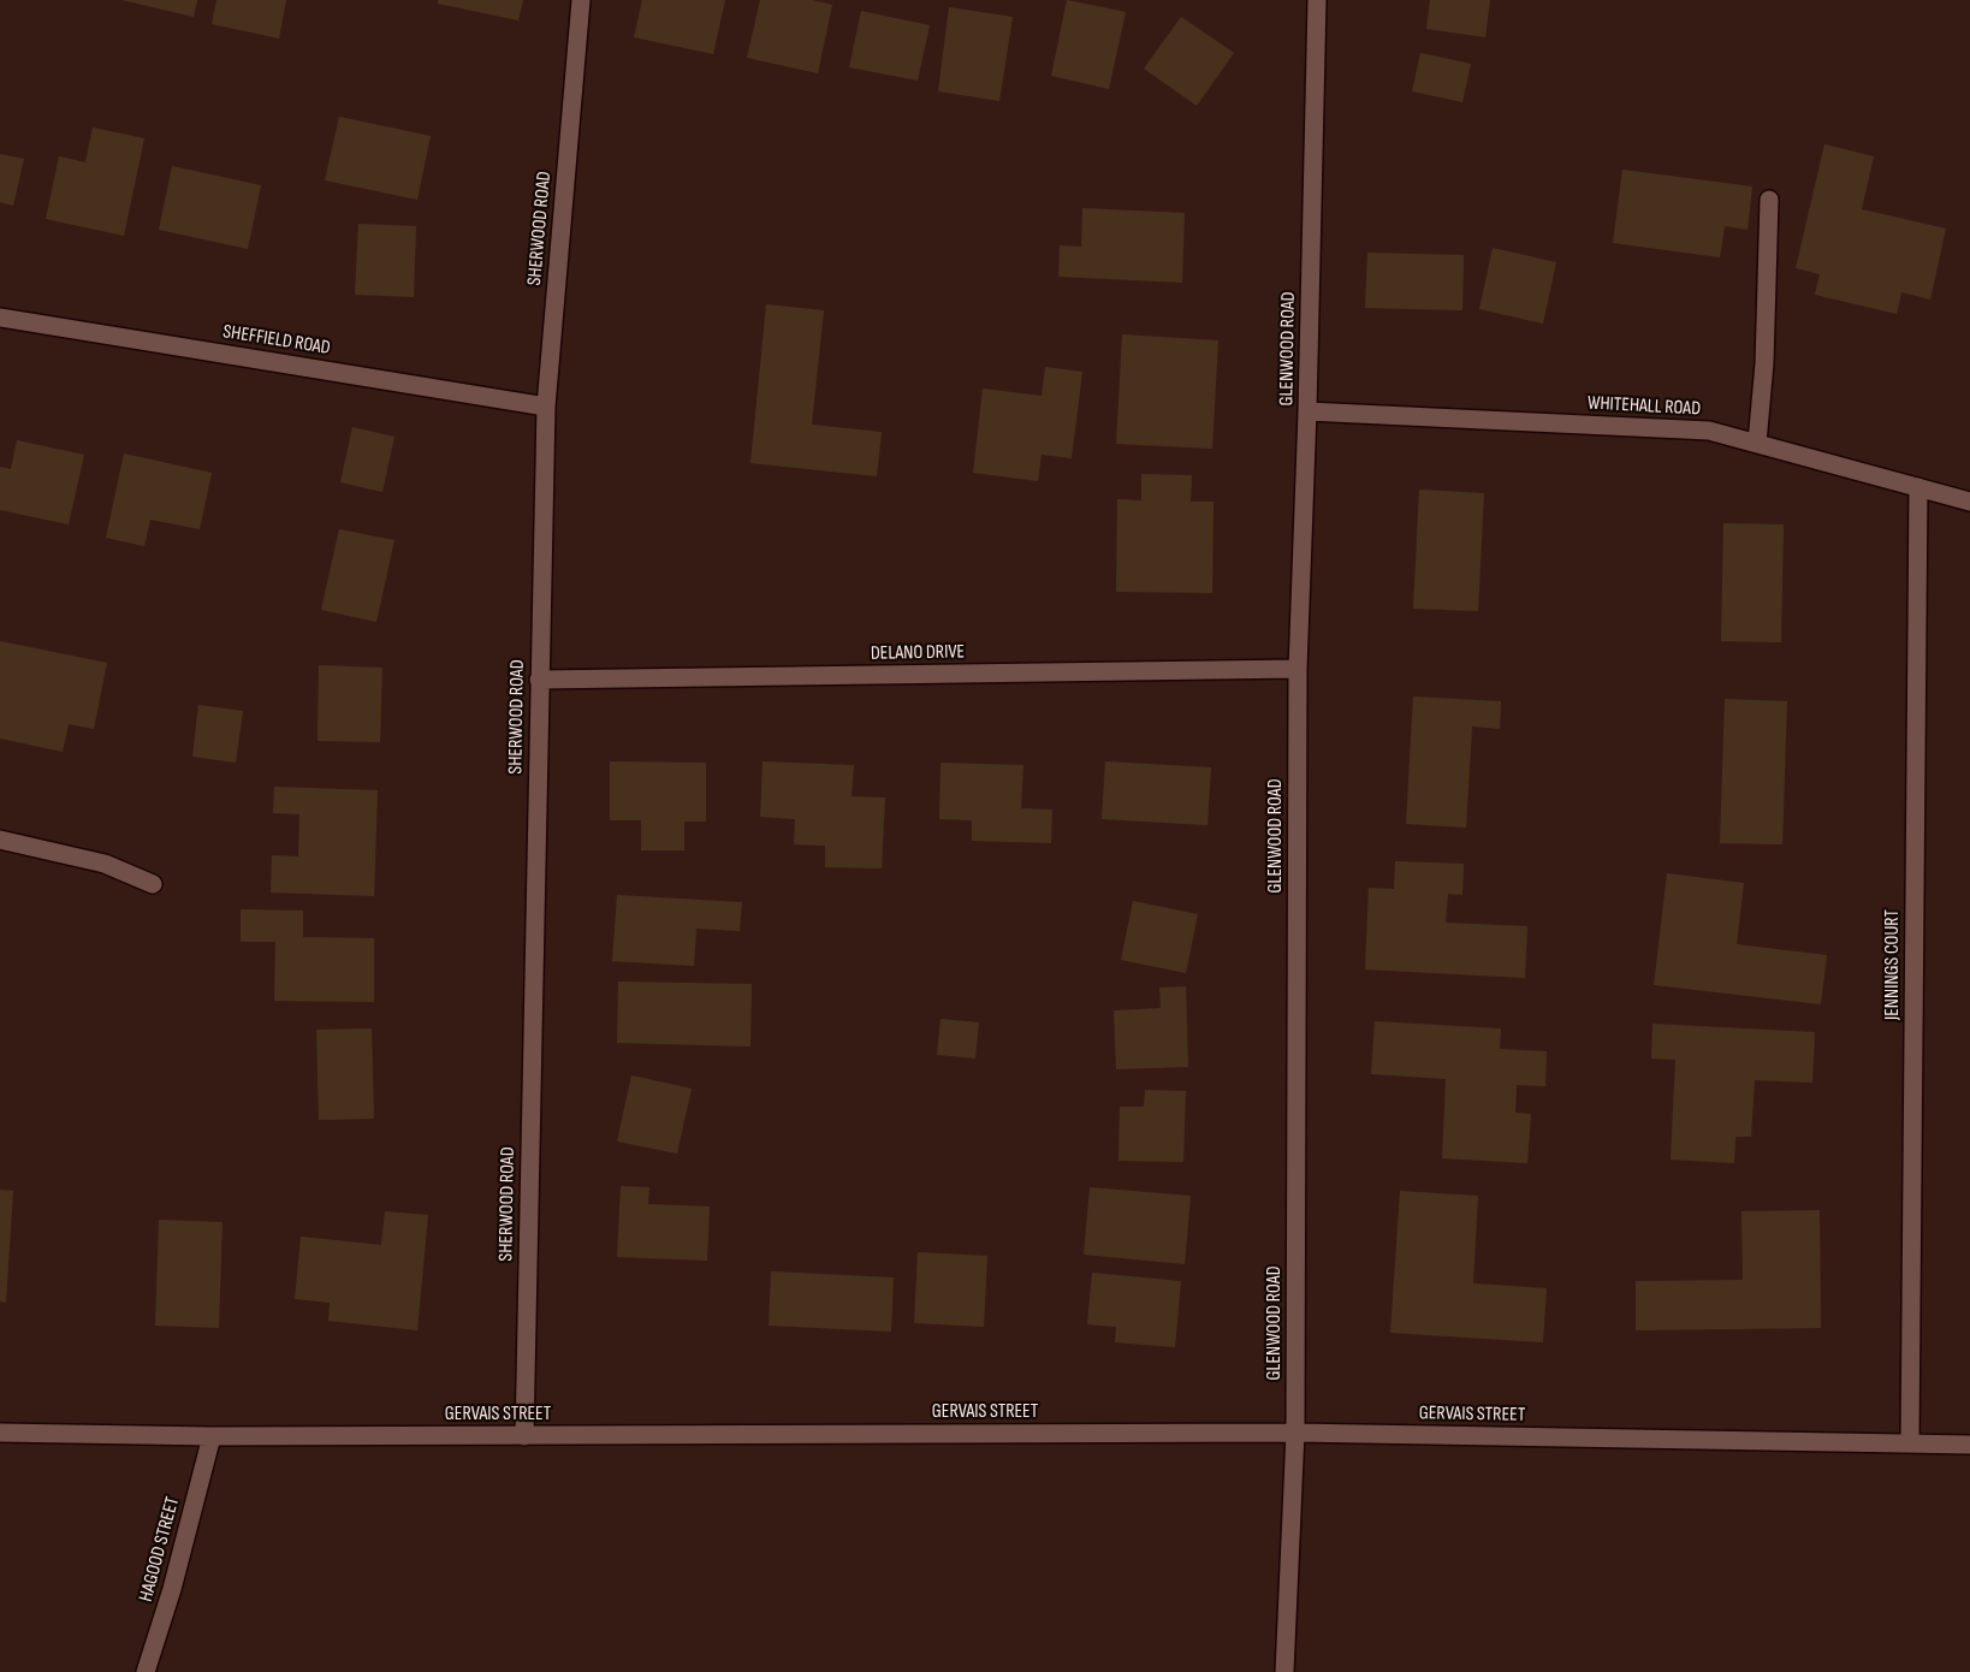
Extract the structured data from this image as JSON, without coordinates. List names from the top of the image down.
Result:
{
  "streets": {
    "street": [
      "SHERWOOD ROAD",
      "SHEFFIELD ROAD",
      "GLENWOOD ROAD",
      "WHITEHALL ROAD",
      "DELANO DRIVE",
      "JENNINGS COURT",
      "GERVAIS STREET",
      "HAGOOD STREET"
    ]
  },
  "crossings": [
    ["SHERWOOD ROAD", "SHEFFIELD ROAD"],
    ["SHERWOOD ROAD", "DELANO DRIVE"],
    ["SHERWOOD ROAD", "GERVAIS STREET"],
    ["GLENWOOD ROAD", "WHITEHALL ROAD"],
    ["GLENWOOD ROAD", "DELANO DRIVE"],
    ["GLENWOOD ROAD", "GERVAIS STREET"],
    ["WHITEHALL ROAD", "JENNINGS COURT"],
    ["JENNINGS COURT", "GERVAIS STREET"],
    ["GERVAIS STREET", "HAGOOD STREET"]
  ]
}
